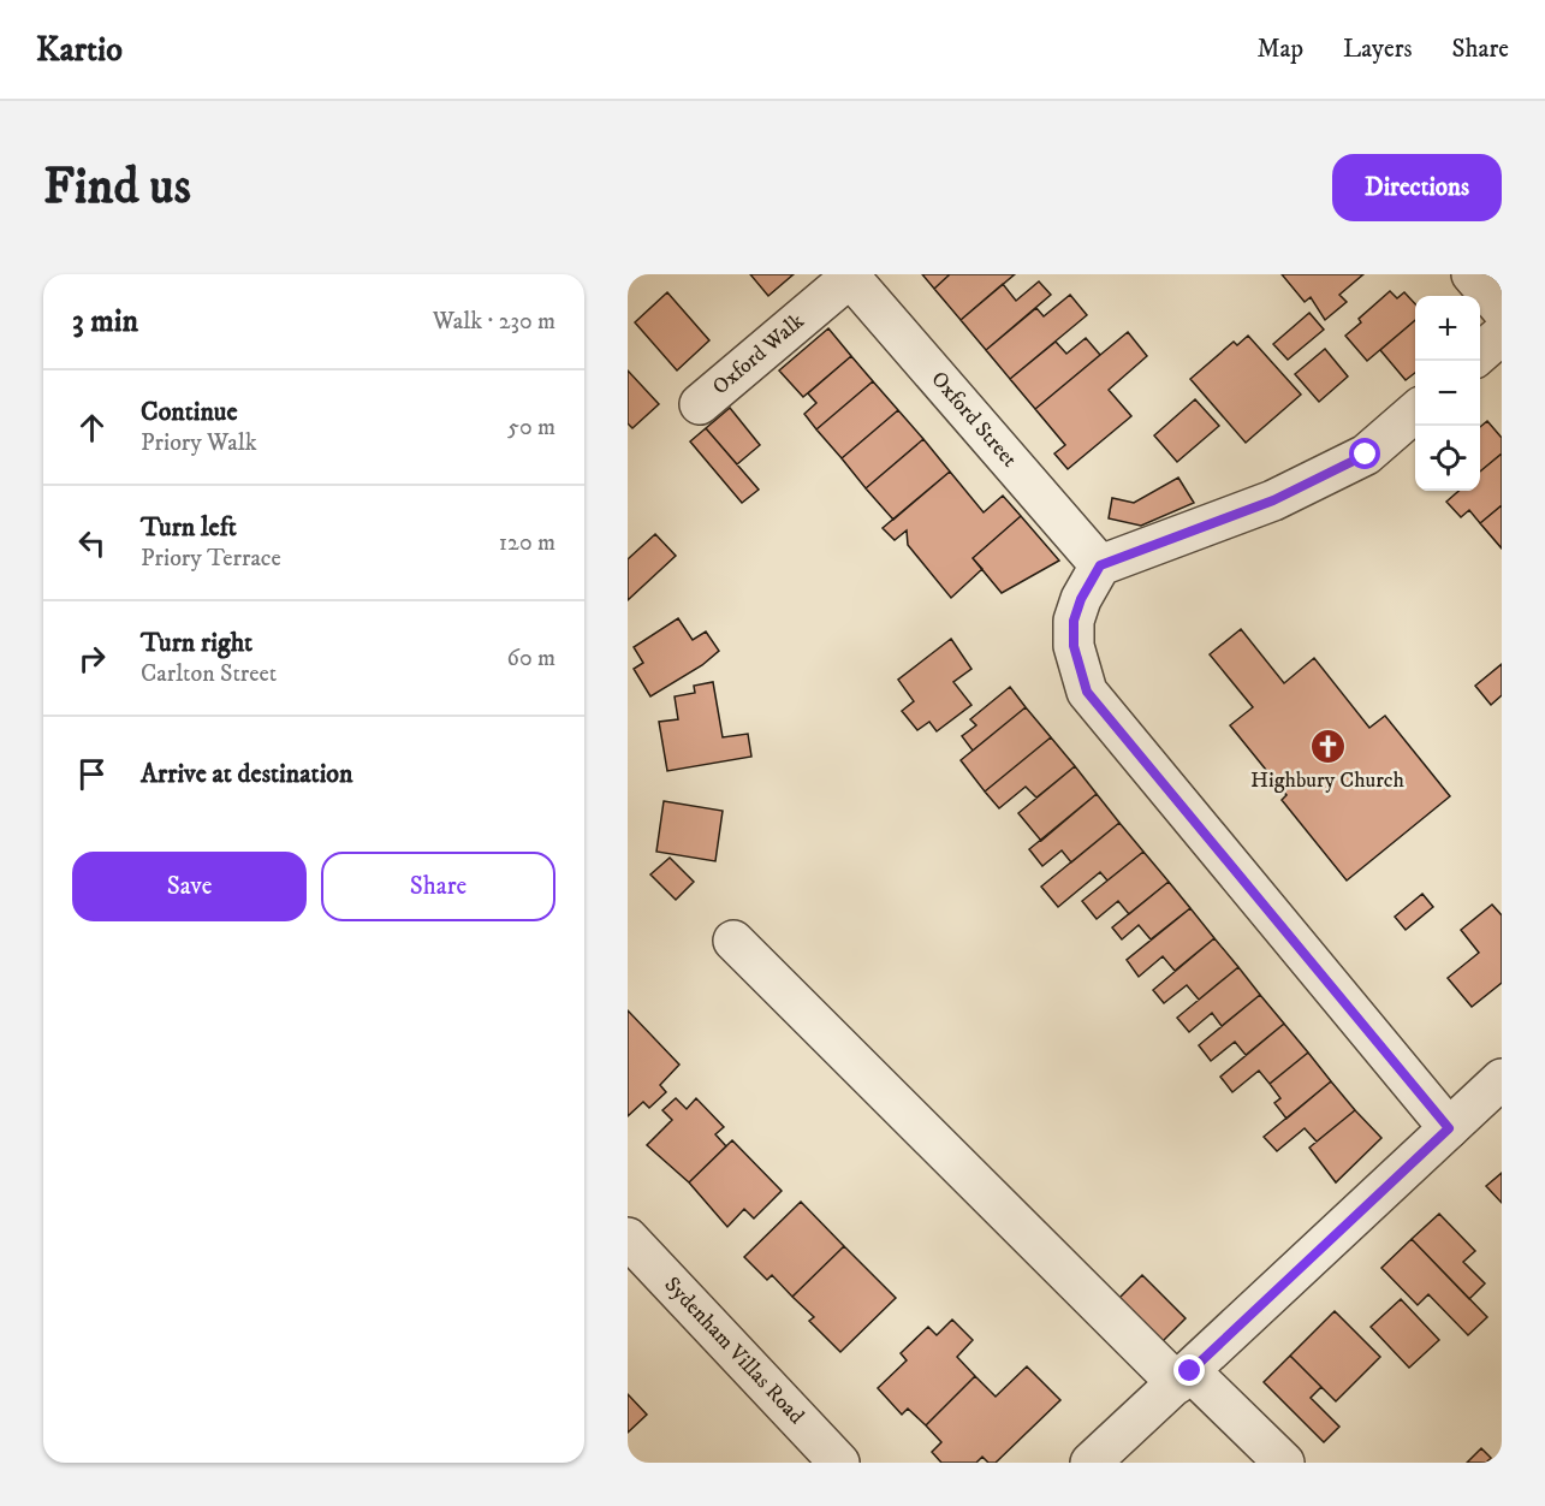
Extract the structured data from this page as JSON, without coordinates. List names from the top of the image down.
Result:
{
  "streets": {
    "street": ["Oxford Walk", "Oxford Street", "Sydenham Villas Road"]
  },
  "crossings": [
    ["Oxford Walk", "Oxford Street"]
  ],
  "places": {
    "church": ["Highbury Church"]
  },
  "page": {
    "header": "Kartio",
    "nav": ["Map", "Layers", "Share"],
    "buttons": [
      "Directions",
      ["Save", "Share"]
    ],
    "title": "Find us",
    "heading": ["3 min", "Walk · 230 m"],
    "map_buttons": ["+", "−"],
    "list": [
      ["Continue", "Priory Walk", "50 m"],
      ["Turn left", "Priory Terrace", "120 m"],
      ["Turn right", "Carlton Street", "60 m"],
      "Arrive at destination"
    ]
  }
}
